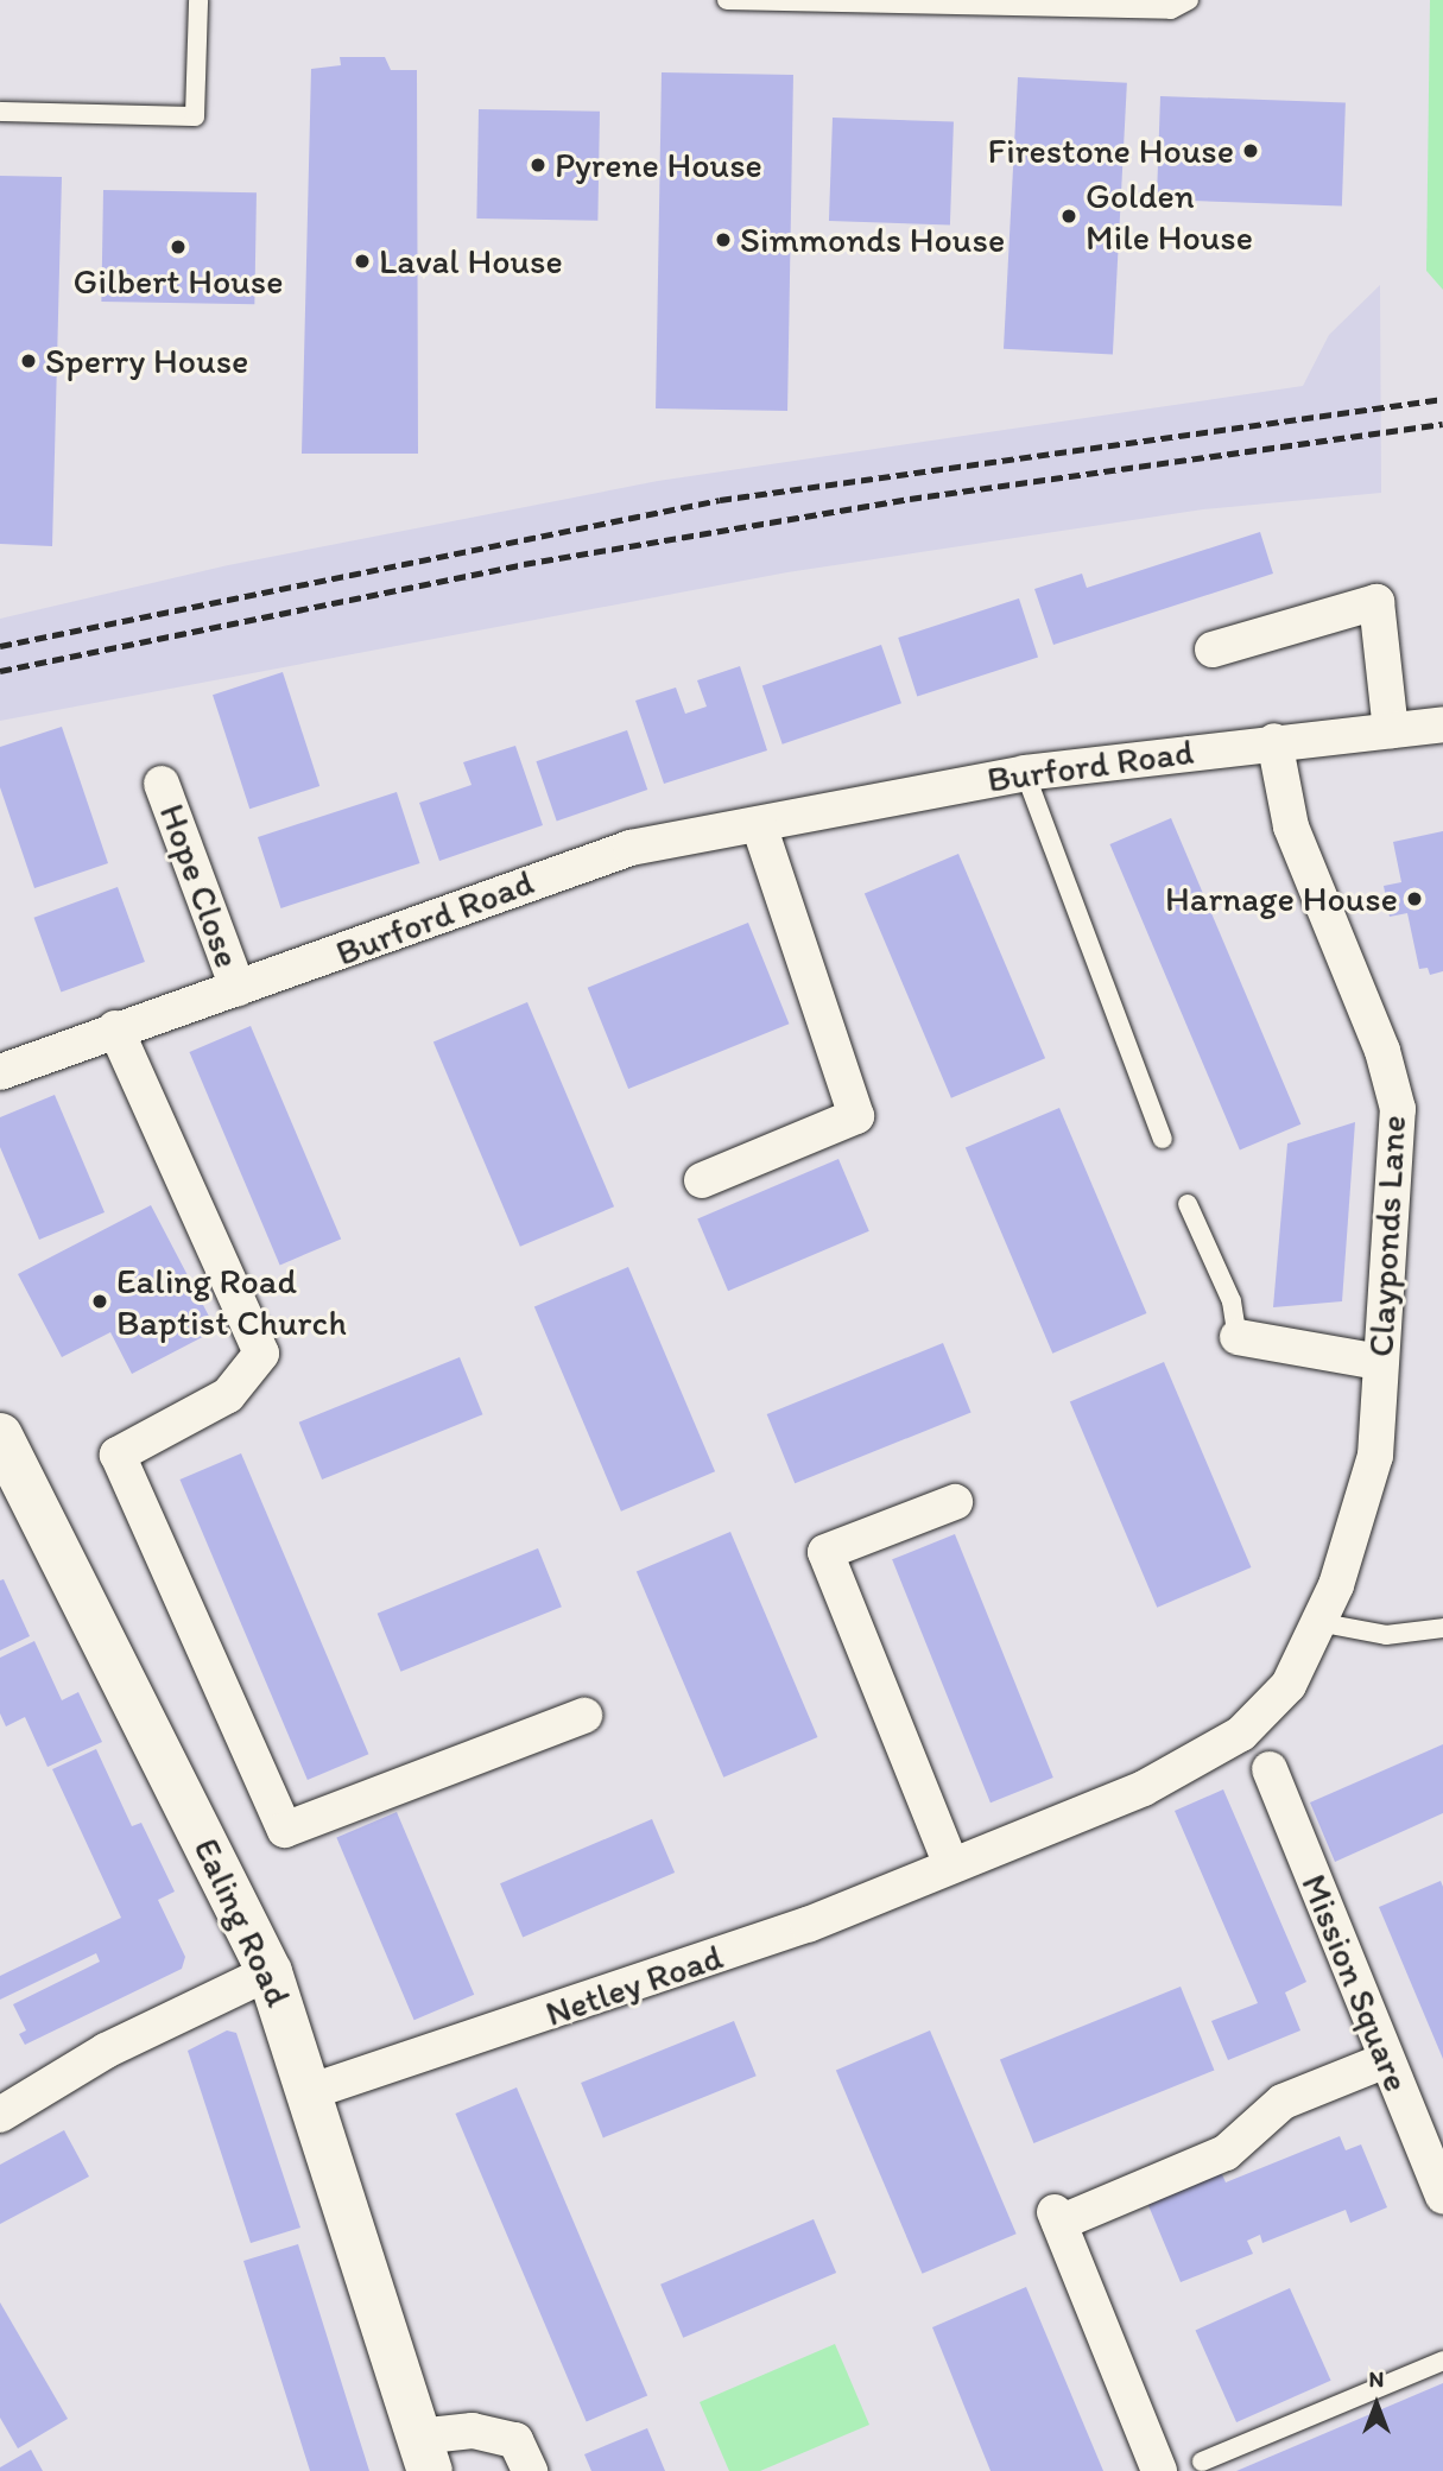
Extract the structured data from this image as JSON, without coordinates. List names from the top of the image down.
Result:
{
  "streets": {
    "main road": ["Ealing Road"],
    "street": [
      "Burford Road",
      "Hope Close",
      "Clayponds Lane",
      "Mission Square",
      "Netley Road"
    ]
  },
  "crossings": [
    ["Burford Road", "Hope Close"],
    ["Burford Road", "Clayponds Lane"],
    ["Clayponds Lane", "Netley Road"],
    ["Ealing Road", "Netley Road"]
  ],
  "places": [
    "Firestone House",
    "Pyrene House",
    "Golden Mile House",
    "Simmonds House",
    "Gilbert House",
    "Laval House",
    "Sperry House",
    "Harnage House",
    "Ealing Road Baptist Church"
  ],
  "north": "top"
}
